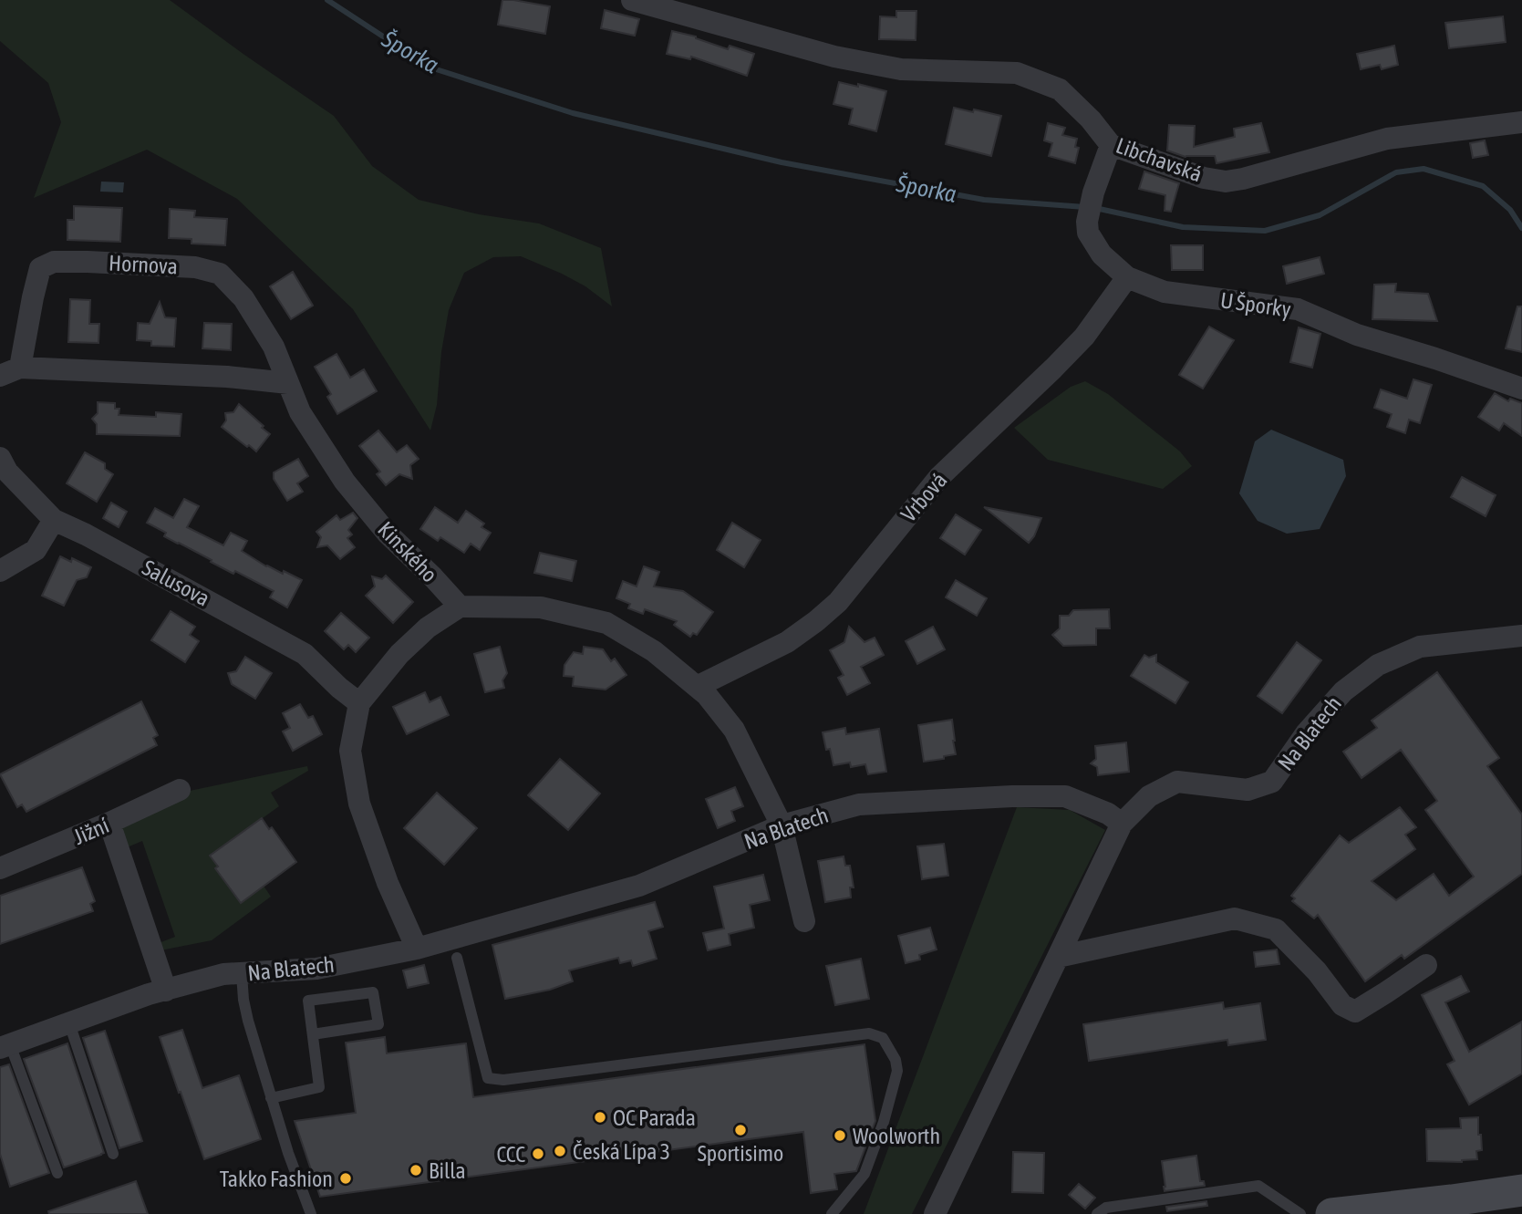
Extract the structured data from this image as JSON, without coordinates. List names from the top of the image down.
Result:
{
  "streets": {
    "street": [
      "Libchavská",
      "Hornova",
      "U Šporky",
      "Vrbová",
      "Kinského",
      "Salusova",
      "Na Blatech",
      "Jižní"
    ]
  },
  "crossings": [
    ["Libchavská", "U Šporky"],
    ["Hornova", "Kinského"],
    ["U Šporky", "Vrbová"]
  ],
  "water": ["Šporka"],
  "places": [
    "OC Parada",
    "Sportisimo",
    "Woolworth",
    "Česká Lípa 3",
    "CCC",
    "Billa",
    "Takko Fashion"
  ]
}
